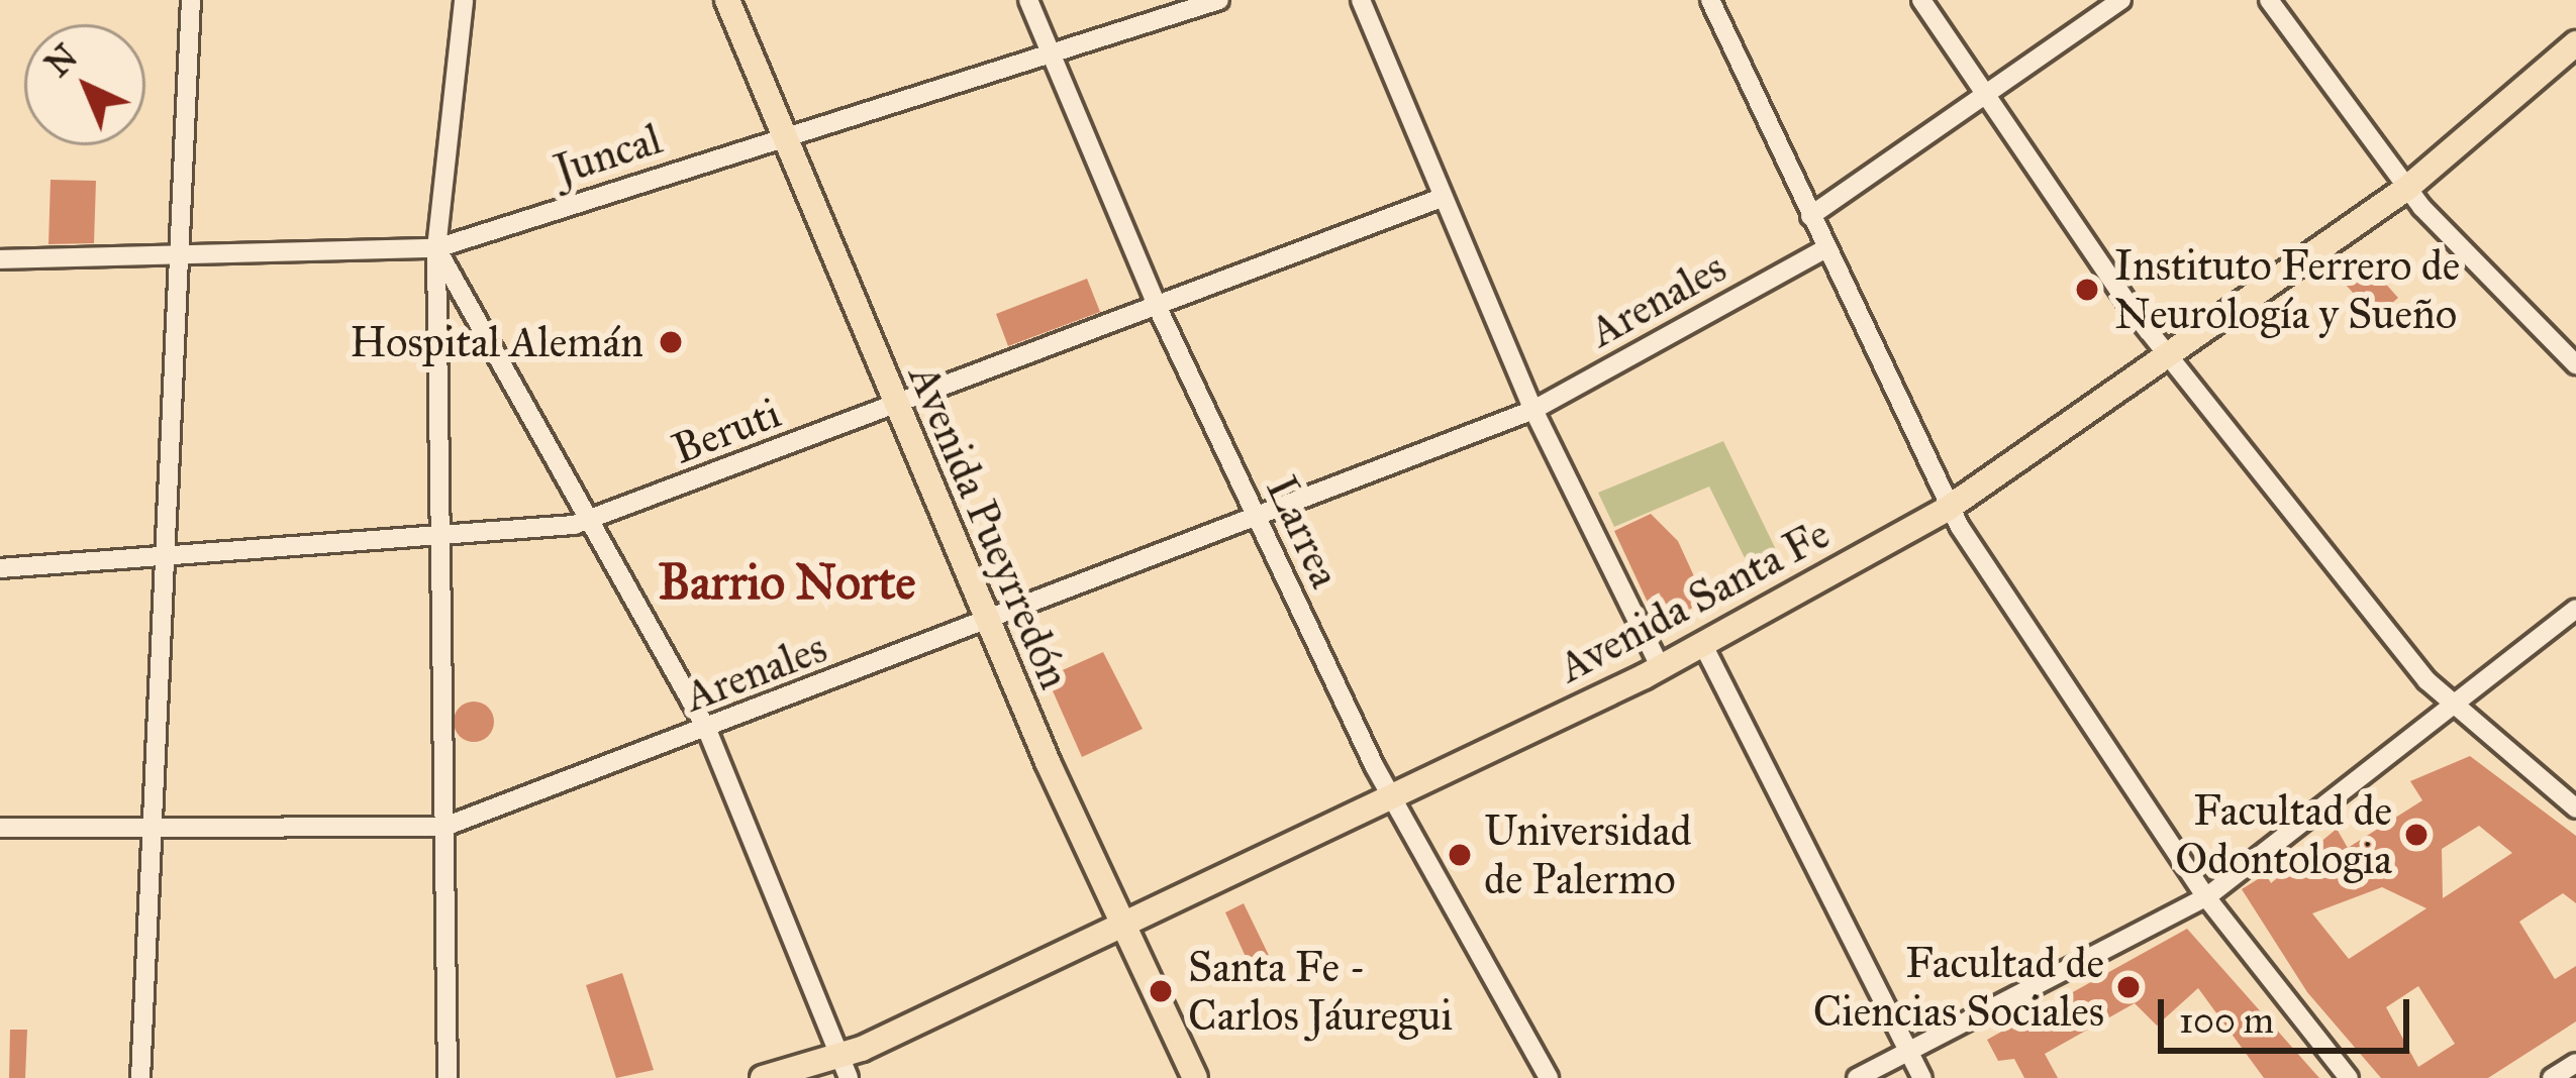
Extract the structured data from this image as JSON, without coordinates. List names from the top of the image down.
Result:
{
  "streets": {
    "main road": ["Avenida Pueyrredón", "Avenida Santa Fe"],
    "street": [
      "Juncal",
      "Arenales",
      "Beruti",
      "Larrea"
    ]
  },
  "crossings": [
    ["Juncal", "Avenida Pueyrredón"],
    ["Juncal", "Larrea"],
    ["Arenales", "Avenida Pueyrredón"],
    ["Arenales", "Larrea"],
    ["Beruti", "Avenida Pueyrredón"],
    ["Beruti", "Larrea"],
    ["Avenida Pueyrredón", "Avenida Santa Fe"],
    ["Larrea", "Avenida Santa Fe"]
  ],
  "districts": ["Barrio Norte"],
  "places": [
    "Instituto Ferrero de Neurología y Sueño",
    "Hospital Alemán",
    "Facultad de Odontologia",
    "Universidad de Palermo",
    "Facultad de Ciencias Sociales",
    "Santa Fe - Carlos Jáuregui"
  ],
  "scale_bar": "100 m",
  "north": "top left"
}
